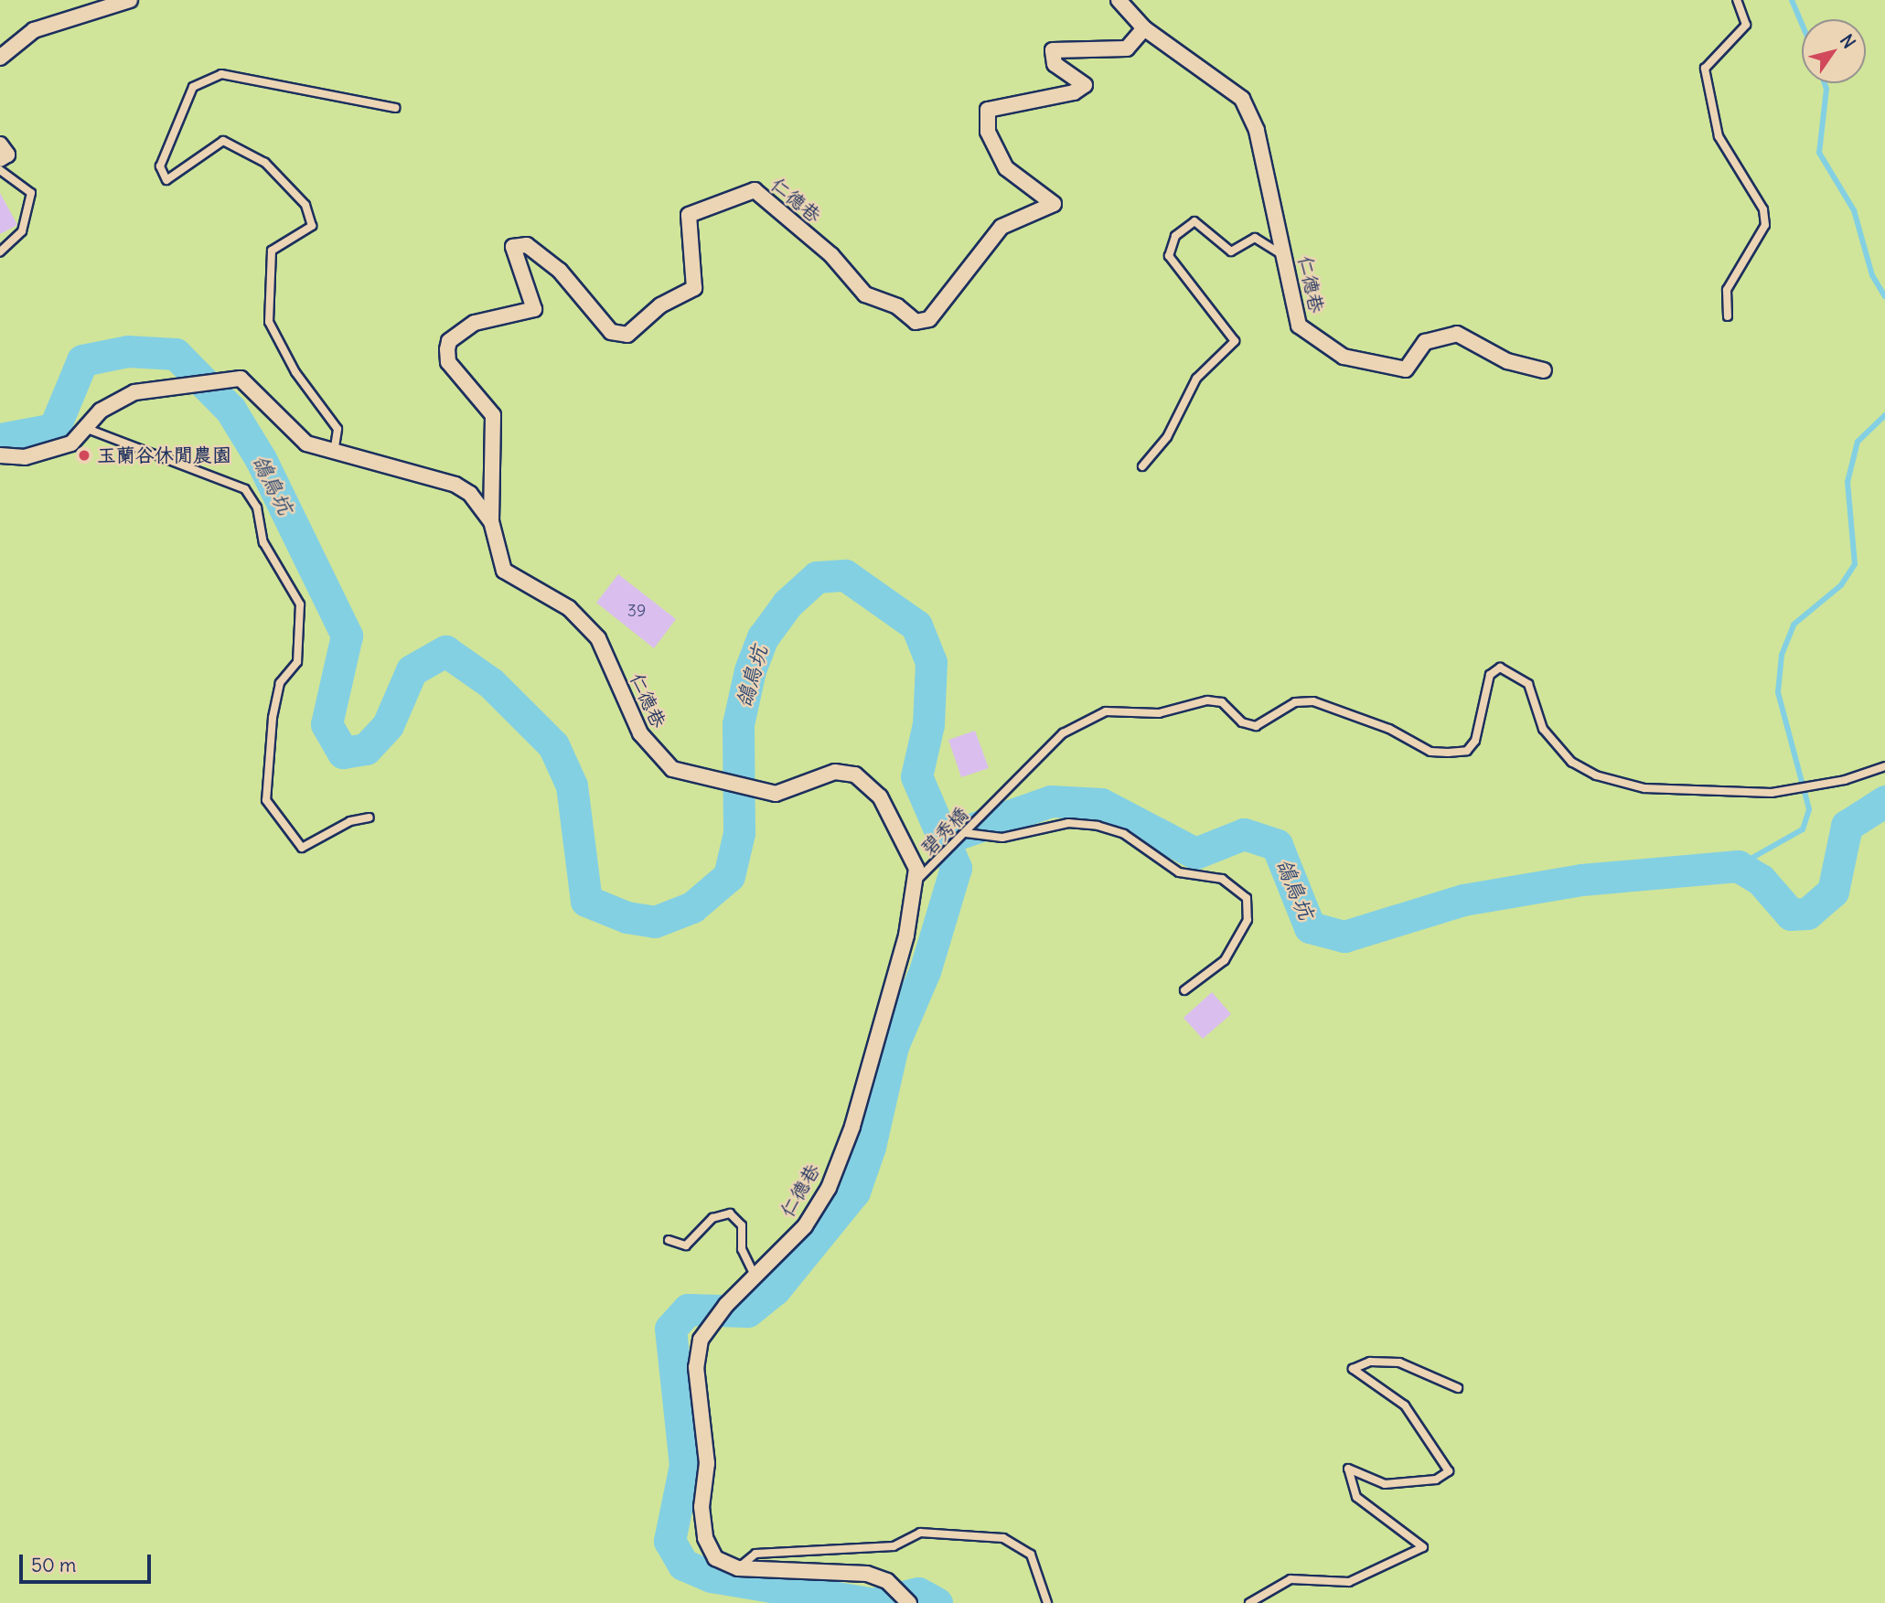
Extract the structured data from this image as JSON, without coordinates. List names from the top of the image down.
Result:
{
  "streets": {
    "street": ["仁德巷"],
    "lane": ["碧秀橋"]
  },
  "crossings": [
    ["仁德巷", "碧秀橋"]
  ],
  "water": ["鴿鳥坑"],
  "places": ["玉蘭谷休閒農園"],
  "house_numbers": ["39"],
  "scale_bar": "50 m",
  "north": "top right"
}
